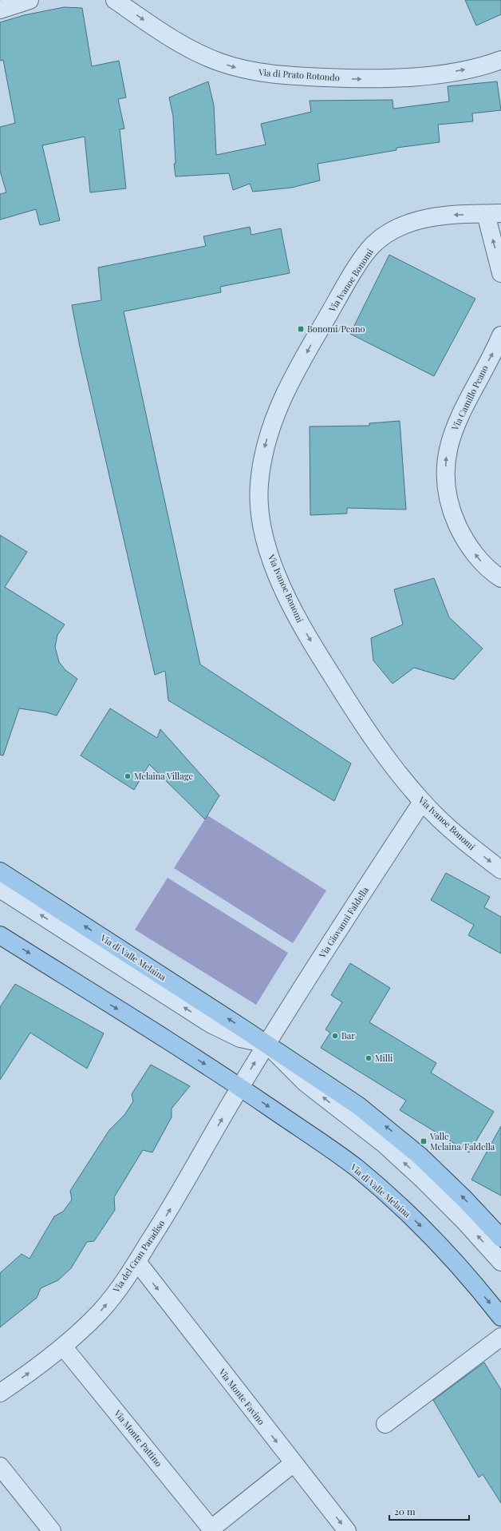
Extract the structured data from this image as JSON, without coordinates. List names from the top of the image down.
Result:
{
  "streets": {
    "main road": ["Via di Valle Melaina"],
    "street": [
      "Via di Prato Rotondo",
      "Via Ivanoe Bonomi",
      "Via Camillo Peano",
      "Via Giovanni Faldella",
      "Via del Gran Paradiso",
      "Via Monte Favino",
      "Via Monte Pattino"
    ]
  },
  "crossings": [
    ["Via Ivanoe Bonomi", "Via Giovanni Faldella"],
    ["Via Giovanni Faldella", "Via di Valle Melaina"],
    ["Via di Valle Melaina", "Via del Gran Paradiso"],
    ["Via del Gran Paradiso", "Via Monte Favino"],
    ["Via del Gran Paradiso", "Via Monte Pattino"]
  ],
  "one_way": [
    "Via di Prato Rotondo",
    "Via Camillo Peano",
    "Via del Gran Paradiso",
    "Via Monte Favino"
  ],
  "places": {
    "transit": ["Bonomi/Peano", "Valle Melaina/Faldella"],
    "other": ["Melaina Village", "Bar", "Milli"]
  },
  "scale_bar": "20 m"
}
